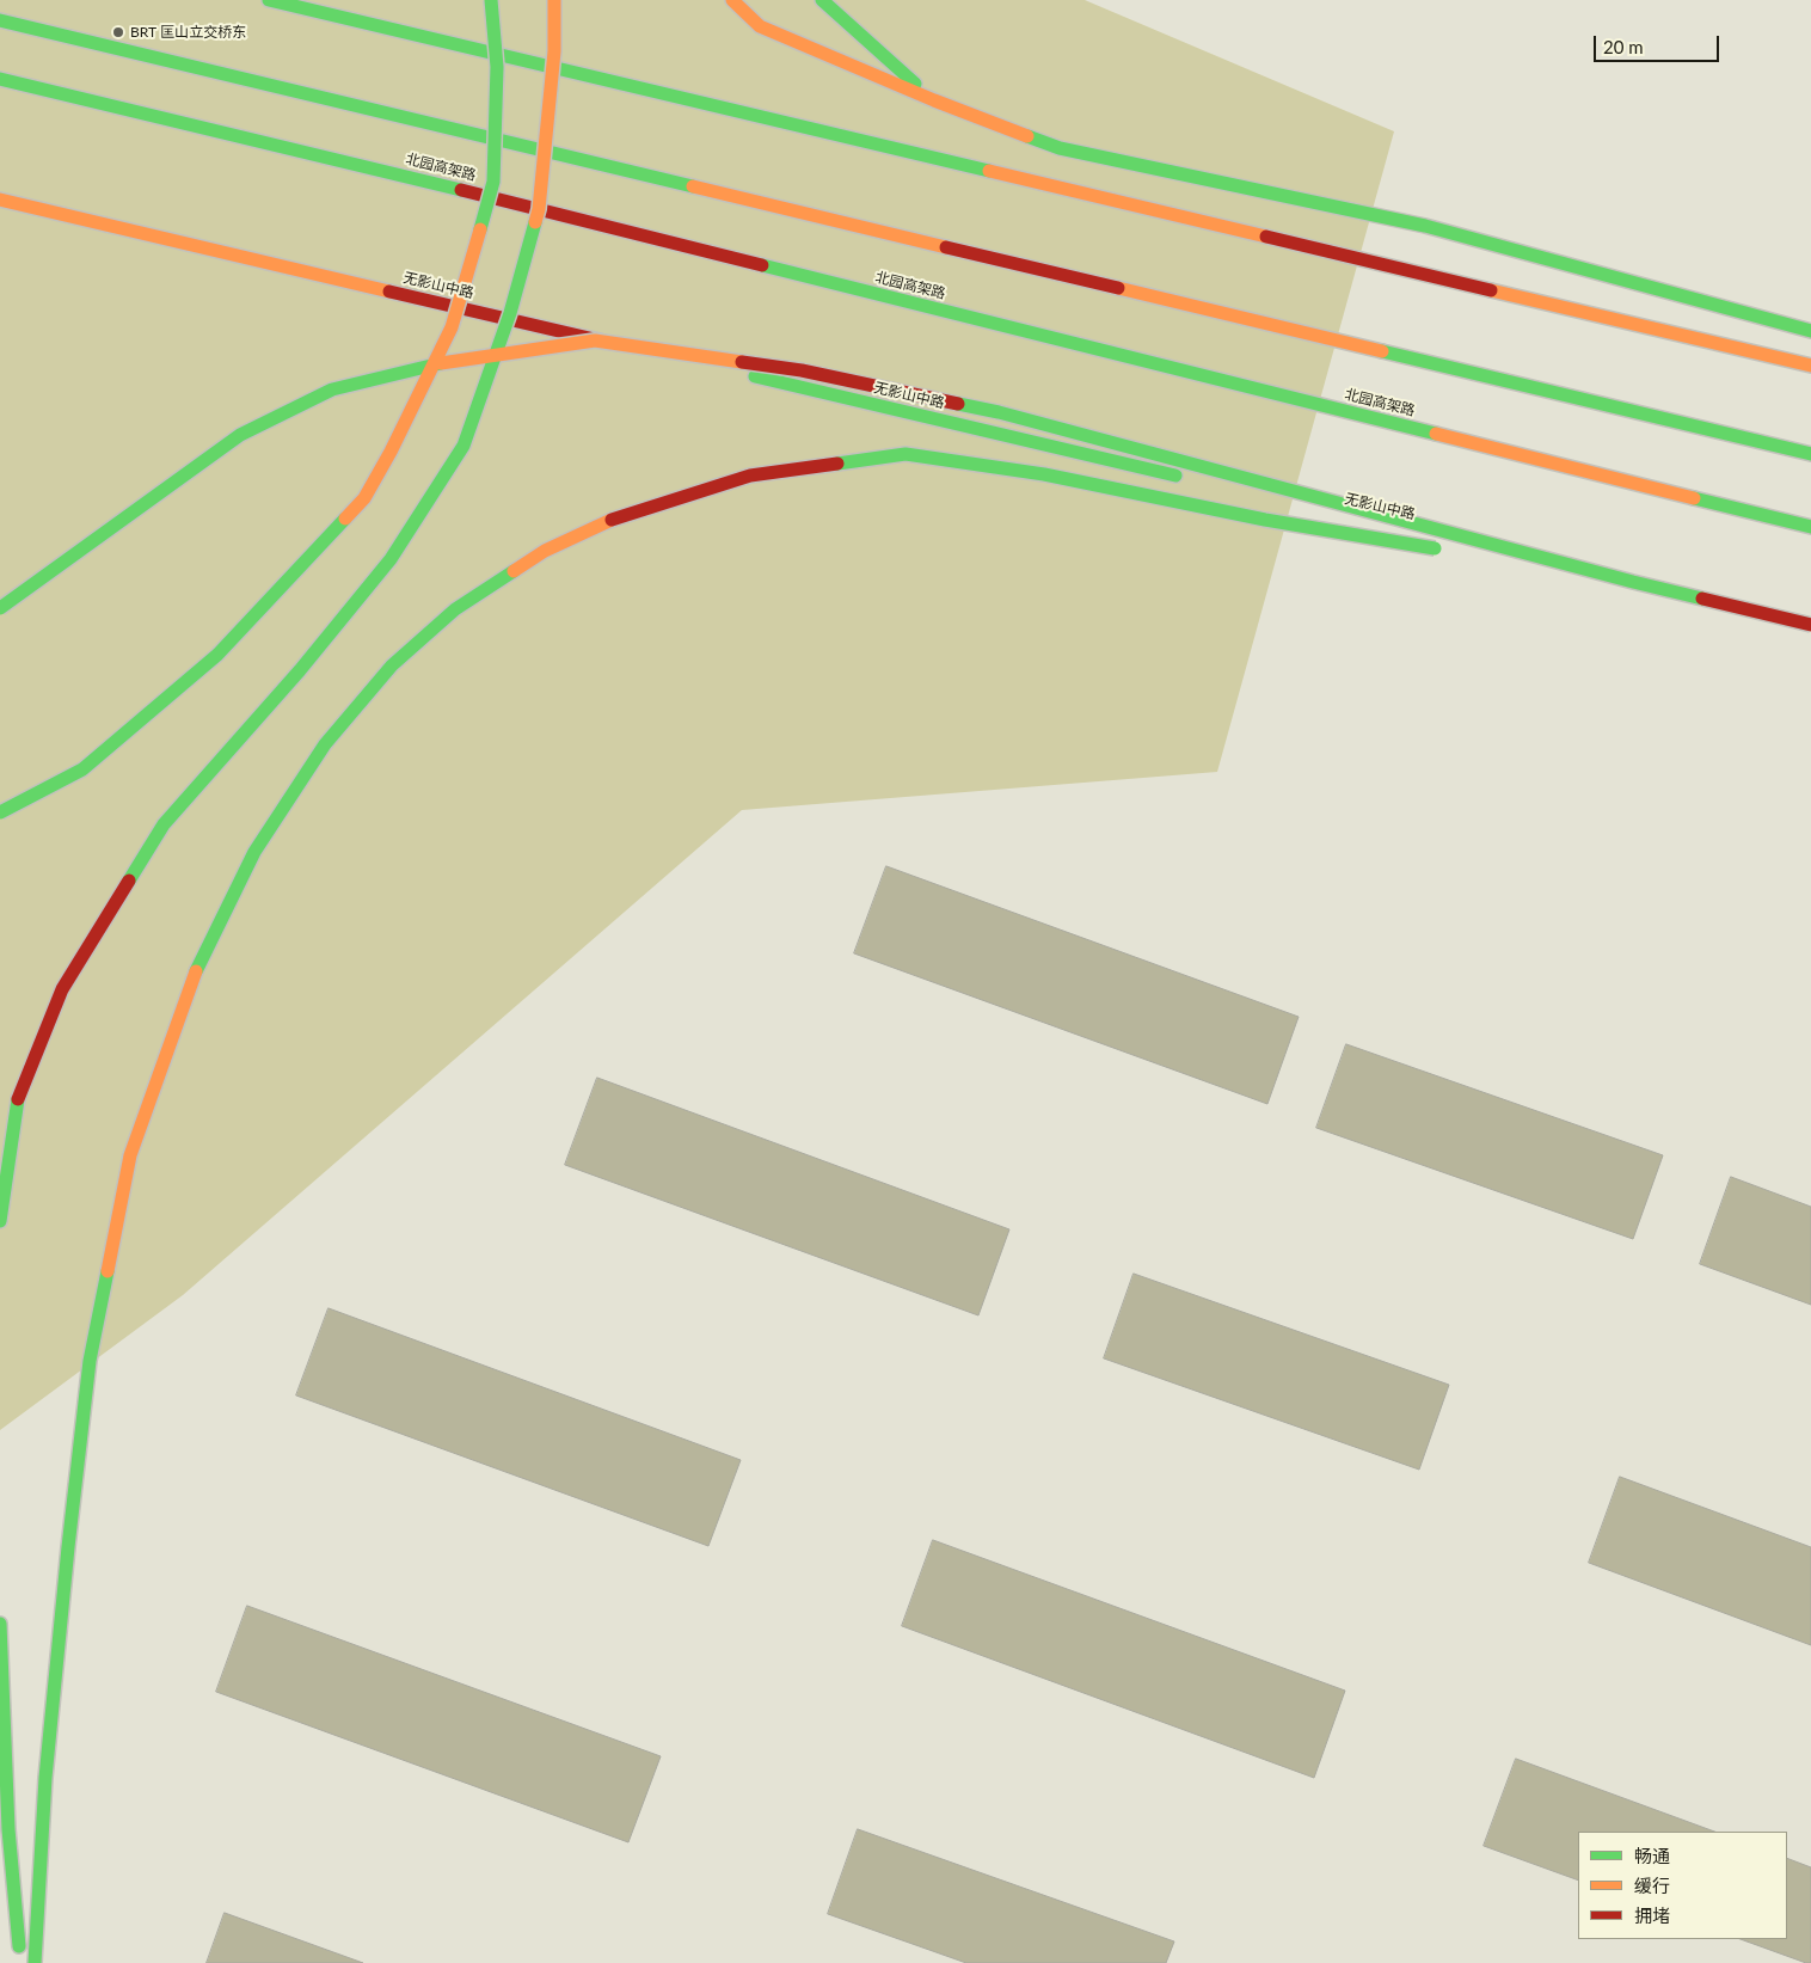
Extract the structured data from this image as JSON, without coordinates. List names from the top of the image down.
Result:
{
  "streets": {
    "main road": ["北园高架路", "无影山中路"]
  },
  "places": ["BRT 匡山立交桥东"],
  "legend": ["畅通", "缓行", "拥堵"],
  "scale_bar": "20 m"
}
